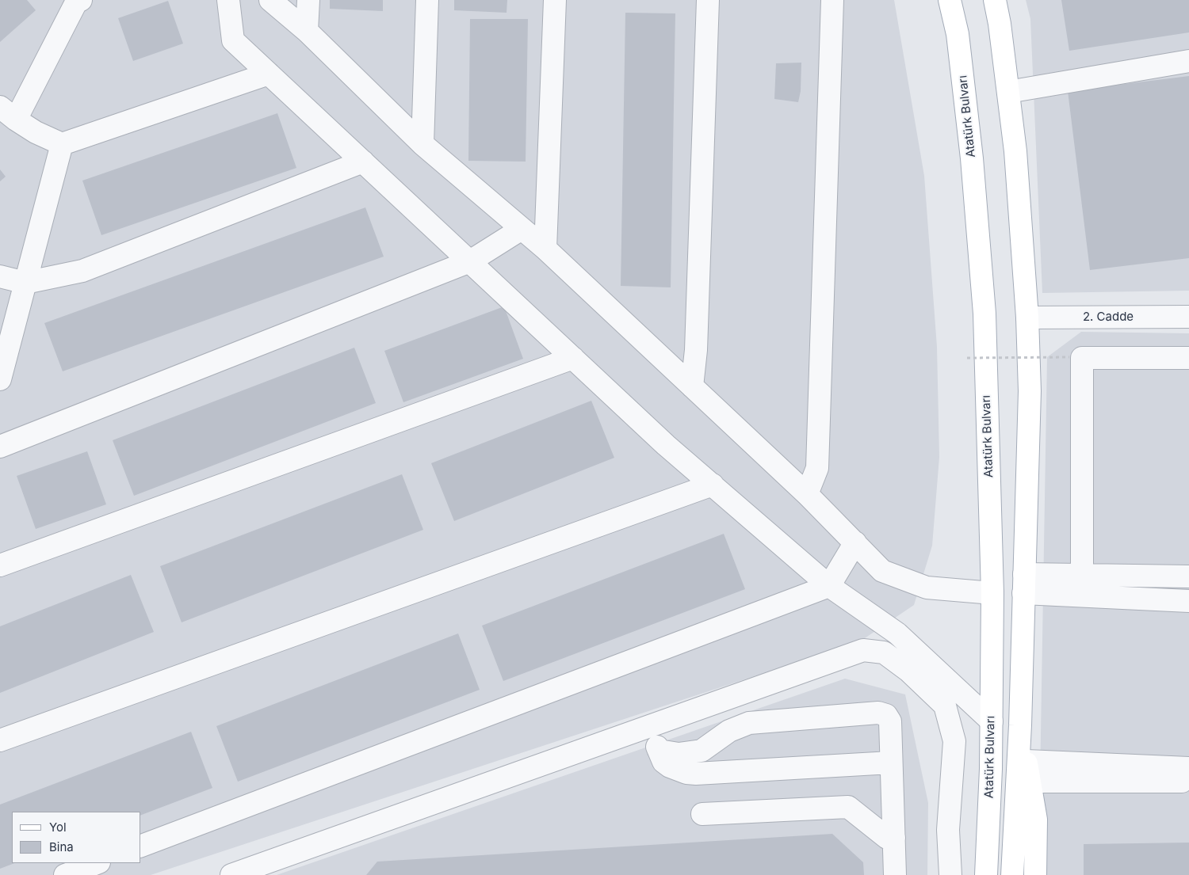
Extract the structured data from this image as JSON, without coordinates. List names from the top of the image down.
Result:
{
  "streets": {
    "main road": ["Atatürk Bulvarı"],
    "street": ["2. Cadde"]
  },
  "legend": ["Yol", "Bina"]
}
